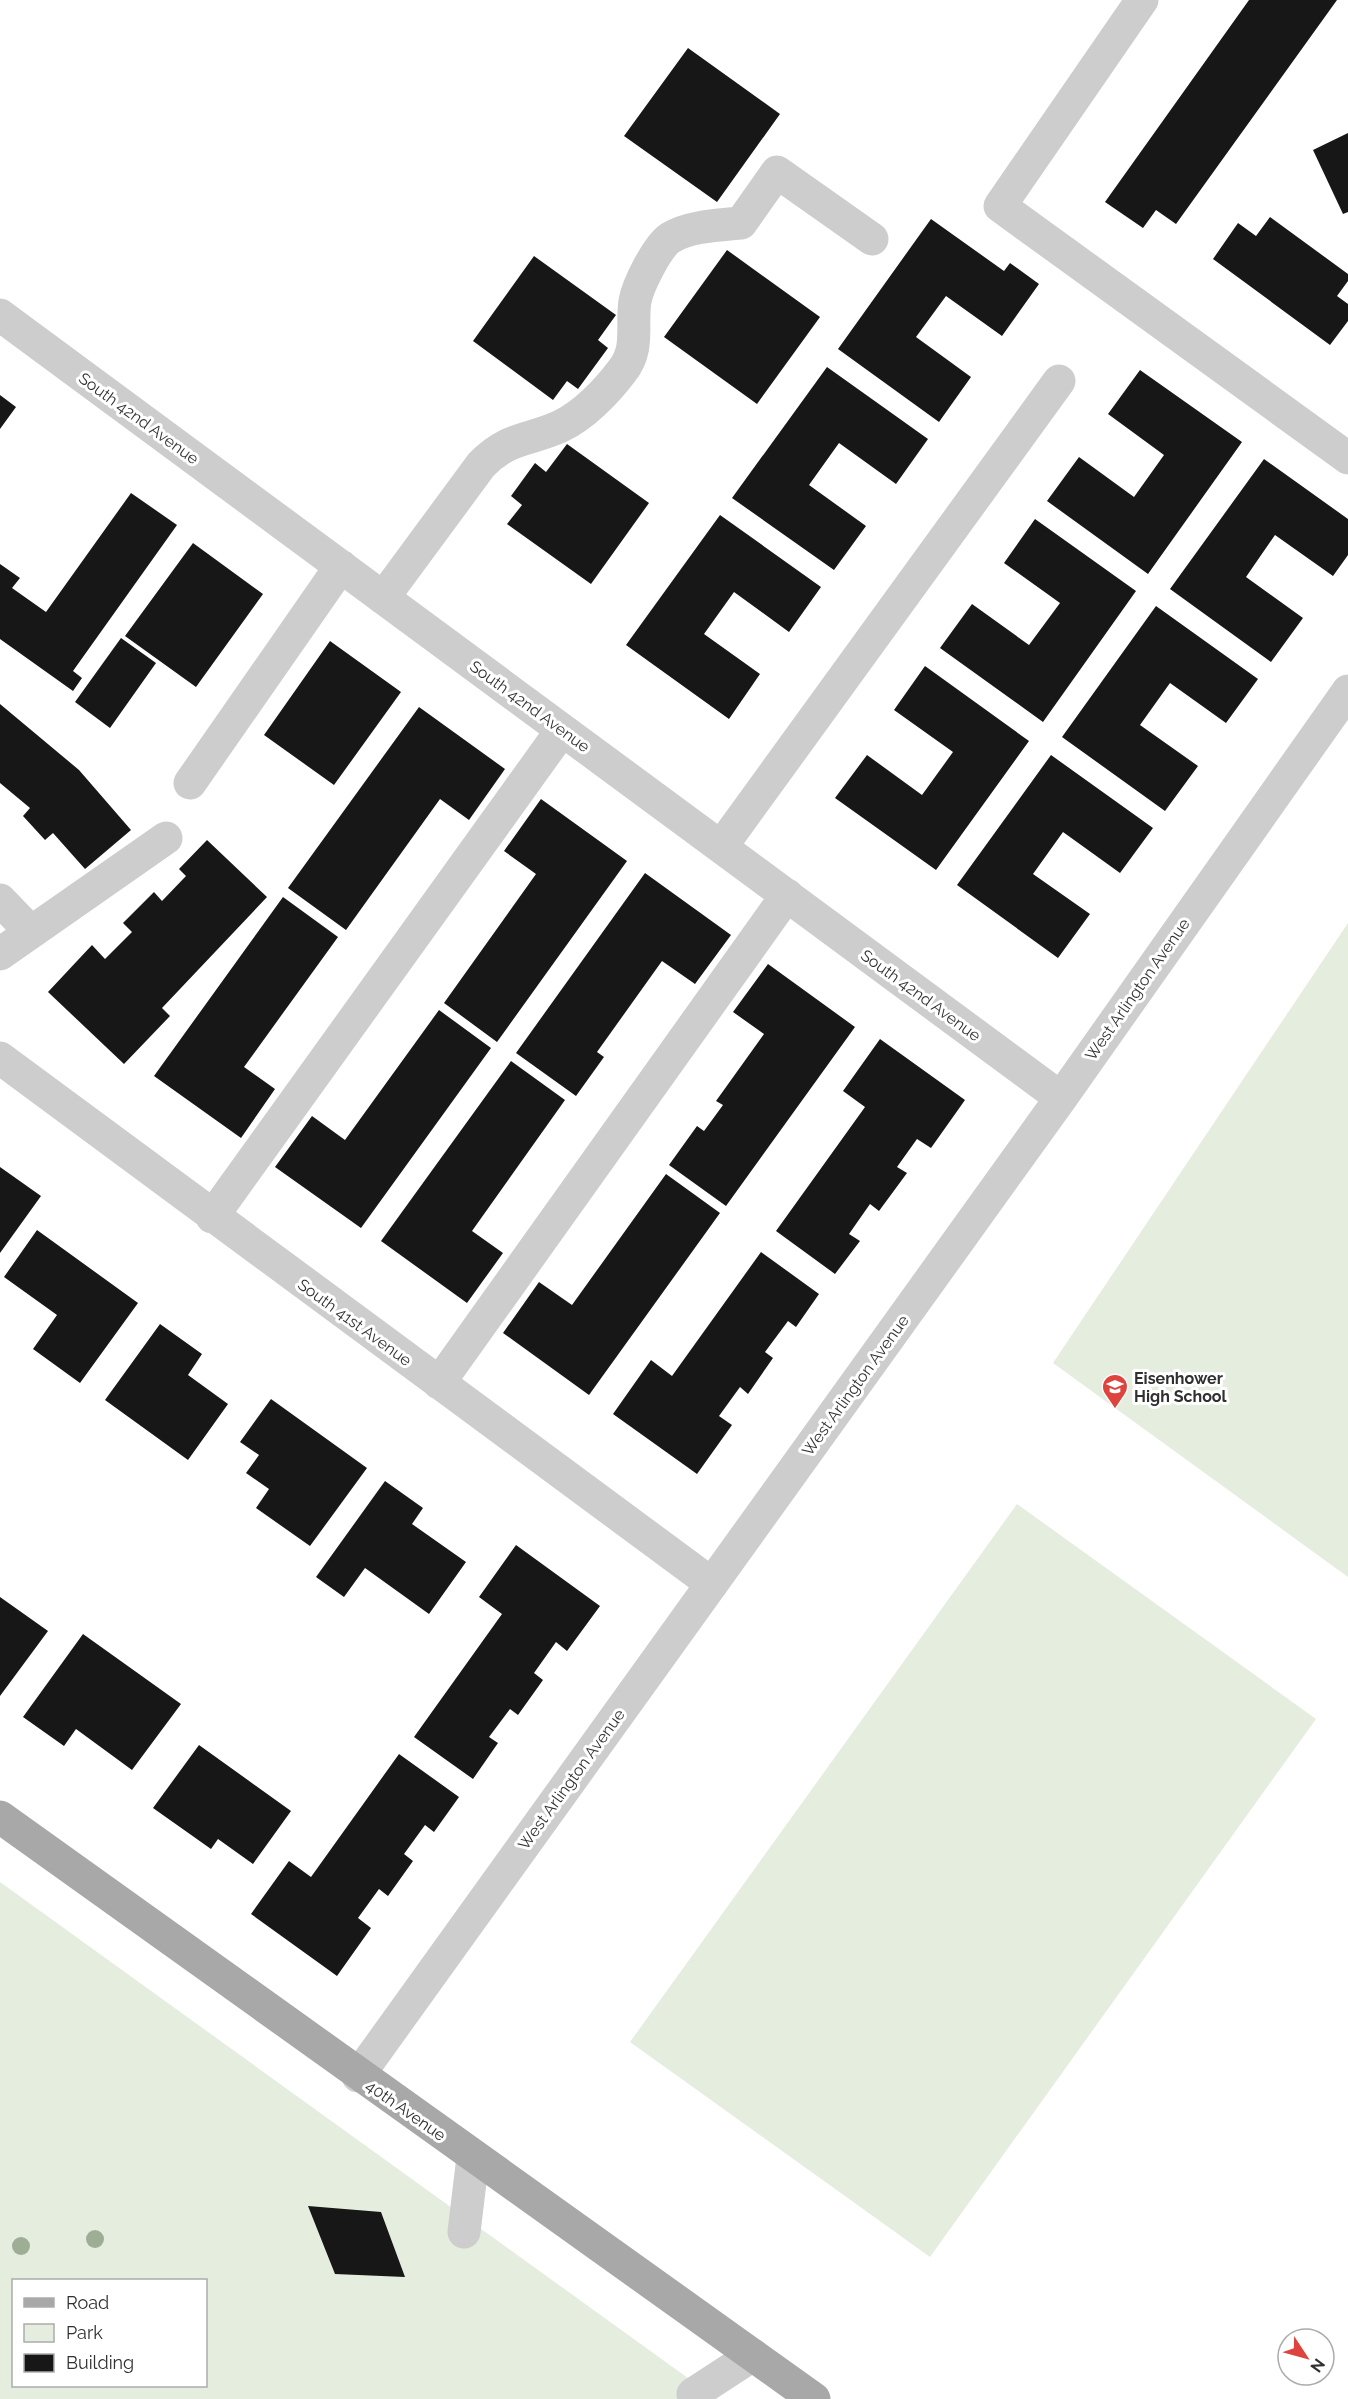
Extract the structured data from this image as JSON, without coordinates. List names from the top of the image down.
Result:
{
  "streets": {
    "main road": ["40th Avenue"],
    "street": ["South 42nd Avenue", "West Arlington Avenue", "South 41st Avenue"]
  },
  "crossings": [
    ["South 42nd Avenue", "West Arlington Avenue"],
    ["West Arlington Avenue", "South 41st Avenue"],
    ["West Arlington Avenue", "40th Avenue"]
  ],
  "places": {
    "school or university": ["Eisenhower High School"]
  },
  "legend": ["Road", "Park", "Building"],
  "north": "bottom right"
}
